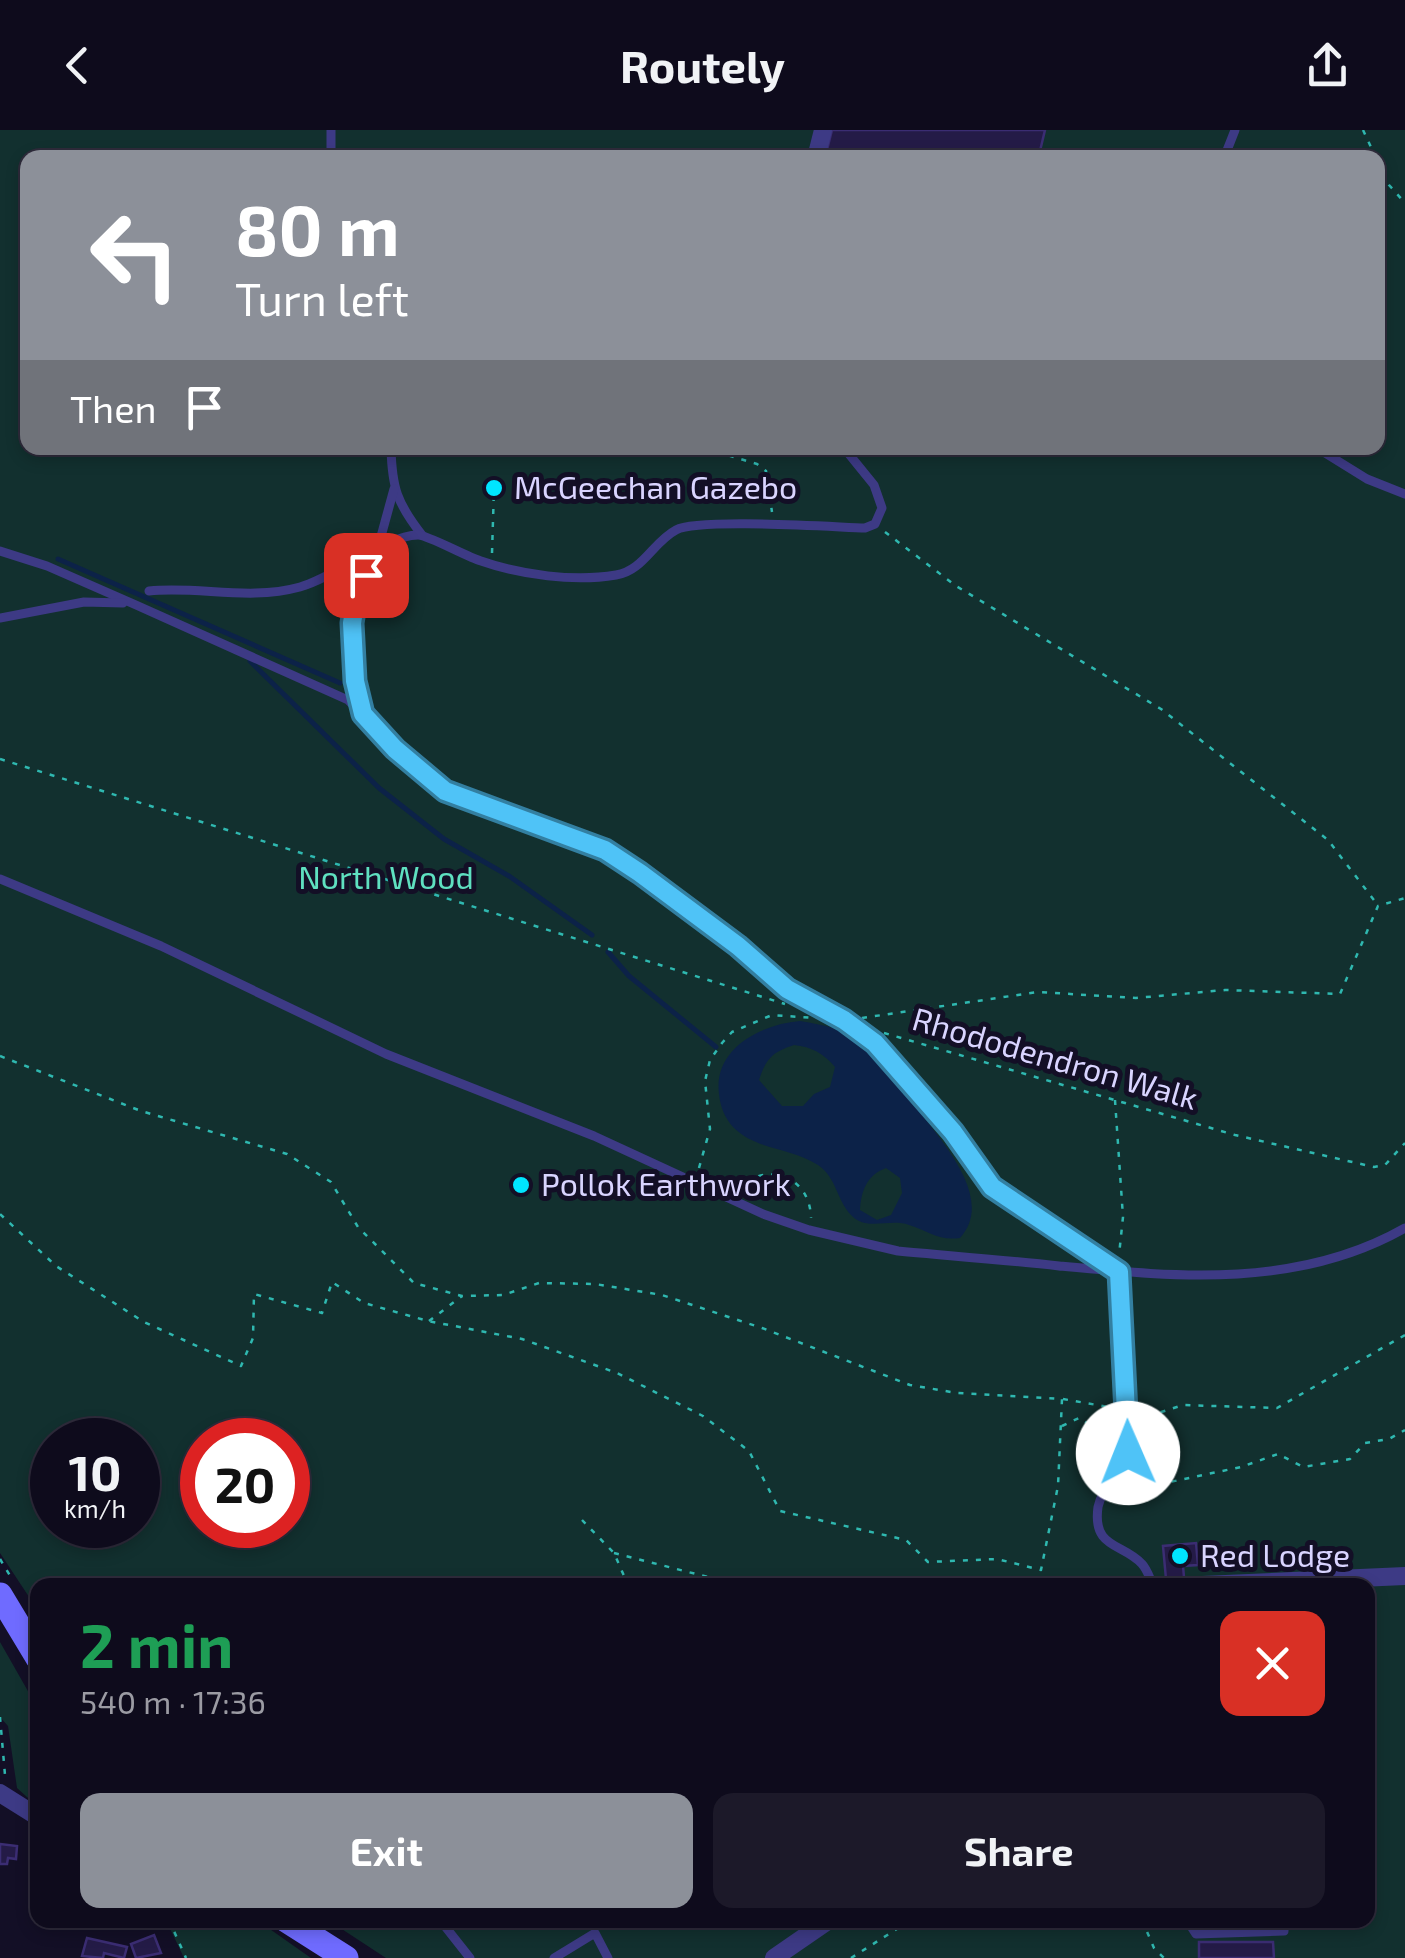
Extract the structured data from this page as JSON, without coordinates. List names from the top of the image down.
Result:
{
  "streets": {
    "path": ["Rhododendron Walk"]
  },
  "parks": ["North Wood"],
  "places": ["McGeechan Gazebo", "Pollok Earthwork", "Red Lodge"],
  "page": {
    "header": "Routely",
    "turn": ["80 m", "Turn left"],
    "then": "Then",
    "speed": "10 km/h",
    "limit": "20",
    "heading": ["2 min", "540 m · 17:36"],
    "buttons": ["Exit", "Share"]
  }
}
